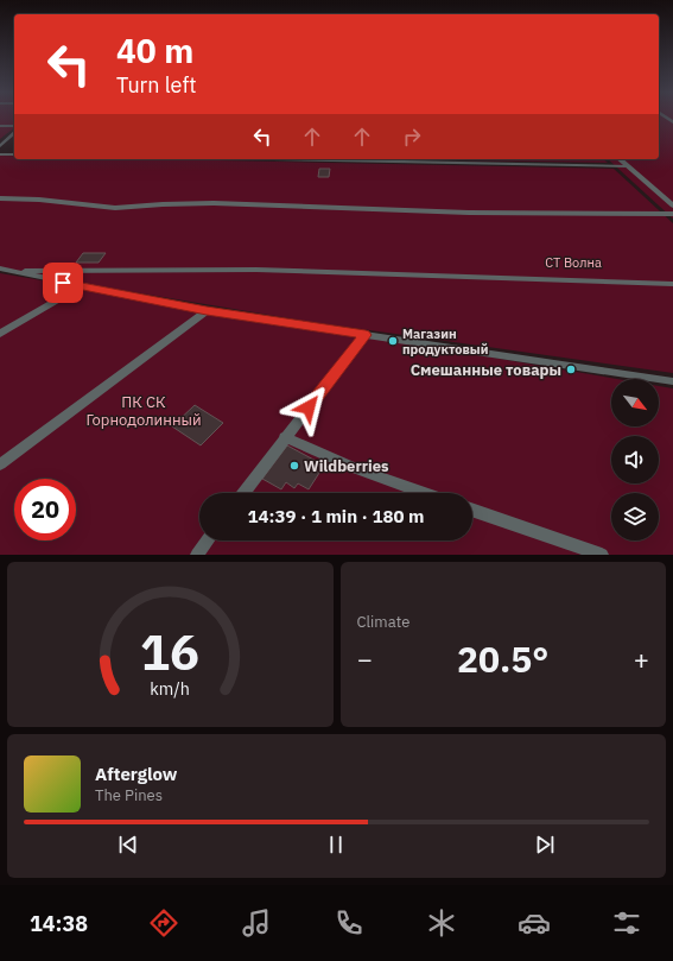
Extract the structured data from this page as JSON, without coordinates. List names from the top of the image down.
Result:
{
  "parks": ["СТ Волна", "ПК СК Горнодолинный"],
  "places": ["Магазин продуктовый", "Смешанные товары", "Wildberries"],
  "north": "bottom right",
  "page": {
    "turn": ["40 m", "Turn left"],
    "limit": "20",
    "trip": "14:39 · 1 min · 180 m",
    "tile": "Climate",
    "heat": ["−", "20.5°", "+"],
    "song": ["Afterglow", "The Pines"],
    "tabs": "14:38",
    "gauge": ["16", "km/h"]
  }
}
